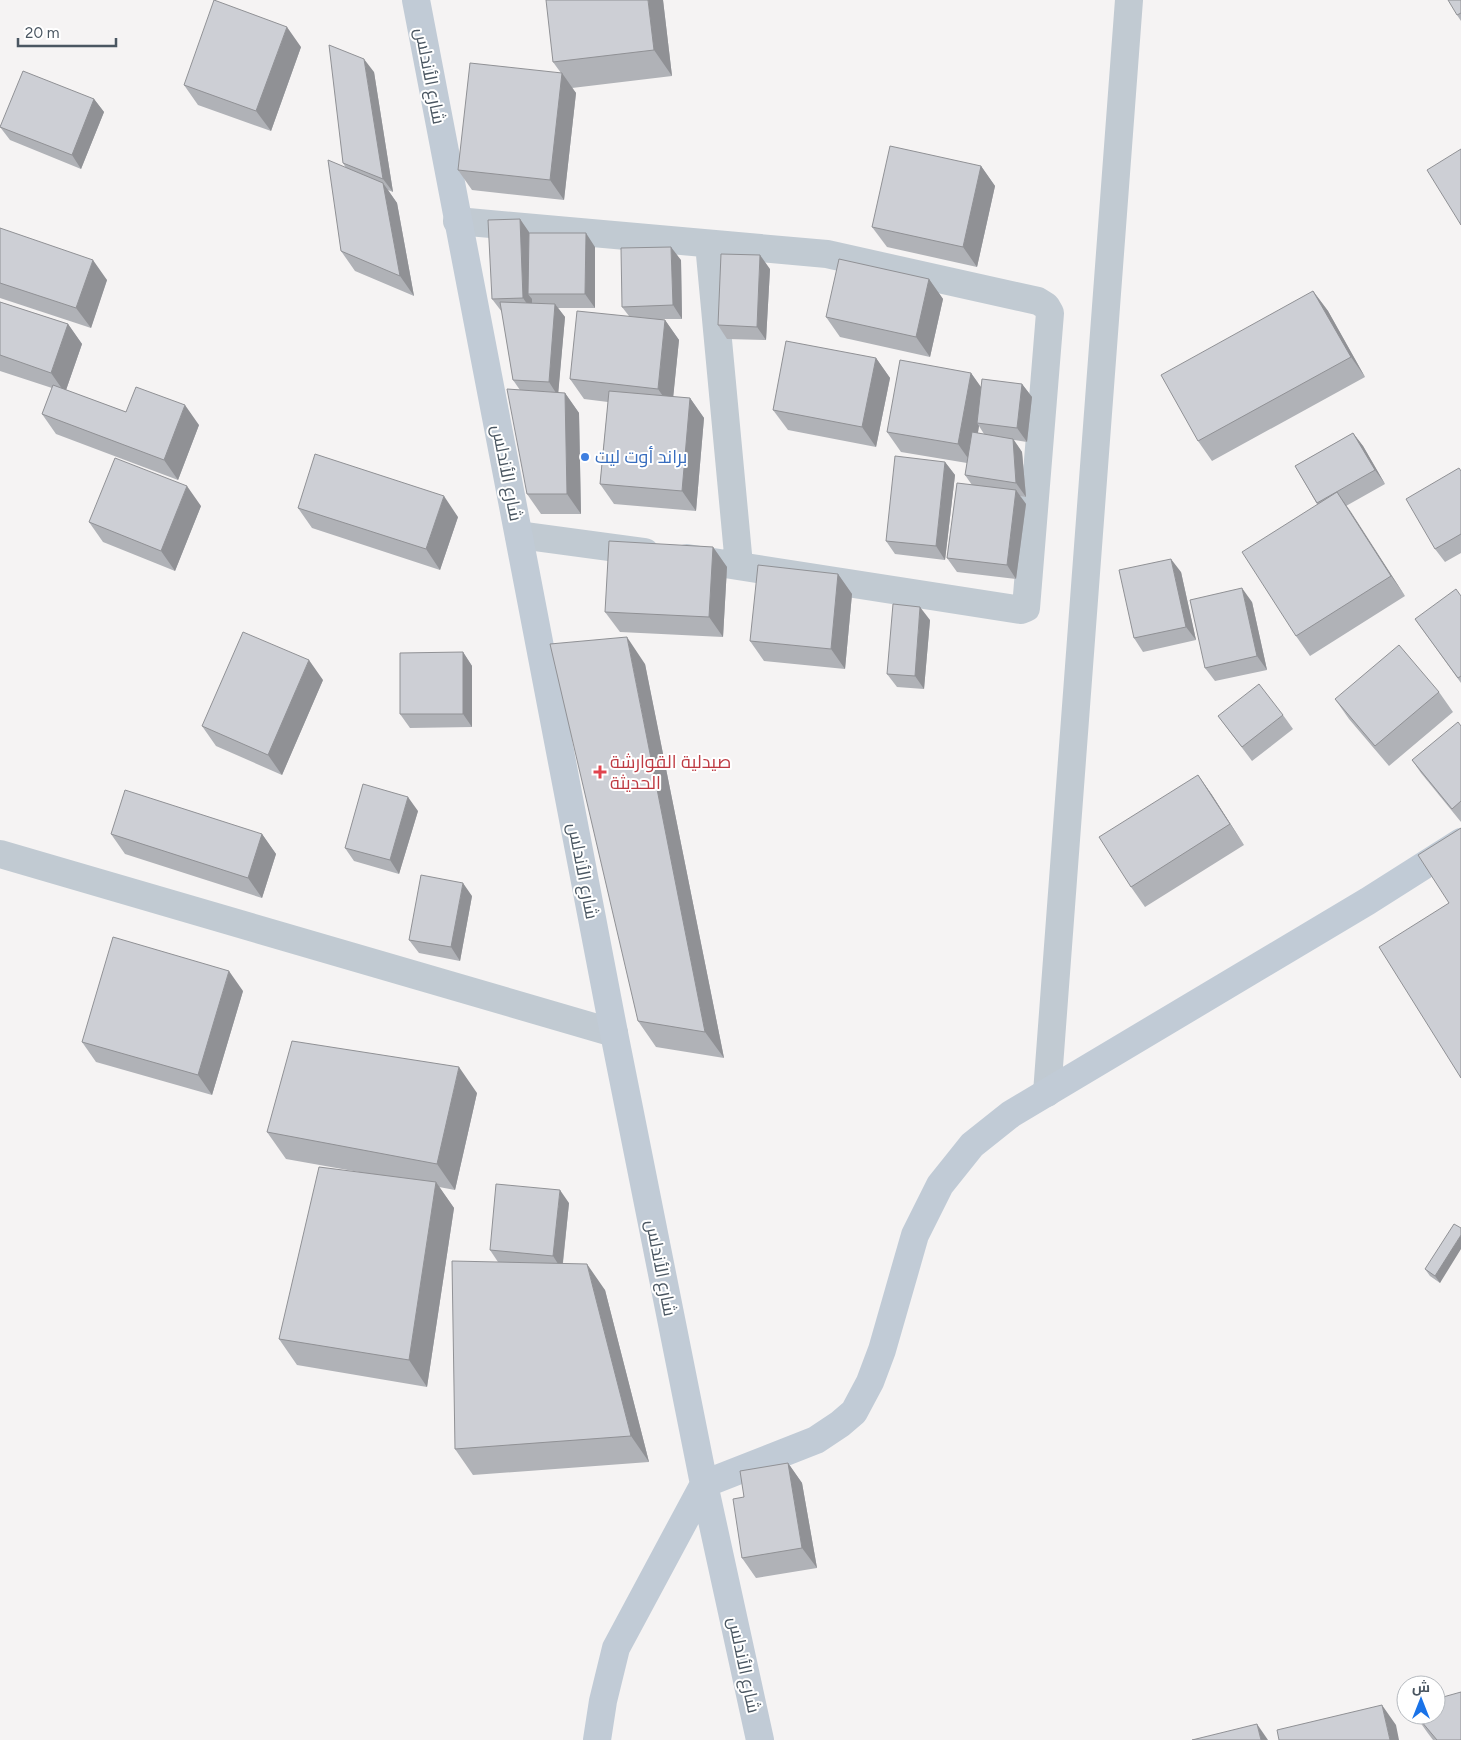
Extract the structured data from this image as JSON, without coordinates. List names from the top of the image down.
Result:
{
  "streets": {
    "main road": ["شارع الأندلس"]
  },
  "places": {
    "other": ["براند أوت ليت"],
    "health": ["صيدلية القوارشة الحديثة"]
  },
  "scale_bar": "20 m",
  "north": "top"
}
